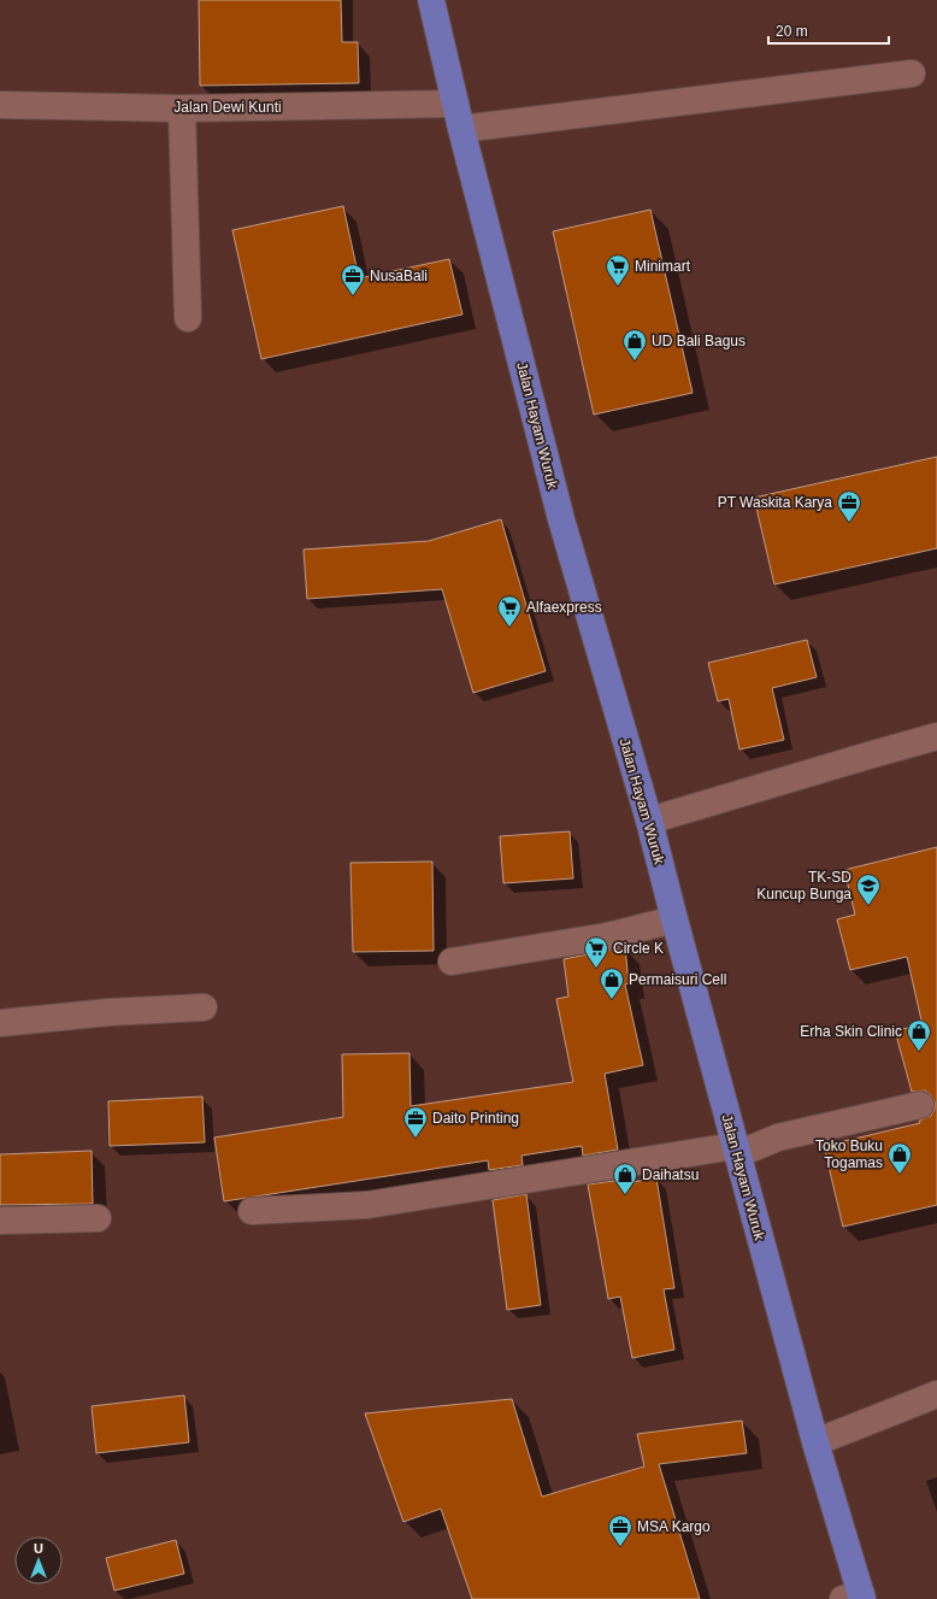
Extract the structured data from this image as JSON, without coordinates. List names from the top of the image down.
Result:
{
  "streets": {
    "main road": ["Jalan Hayam Wuruk"],
    "street": ["Jalan Dewi Kunti"]
  },
  "crossings": [
    ["Jalan Dewi Kunti", "Jalan Hayam Wuruk"]
  ],
  "places": {
    "supermarket": ["Minimart", "Alfaexpress", "Circle K"],
    "office": [
      "NusaBali",
      "PT Waskita Karya",
      "Daito Printing",
      "MSA Kargo"
    ],
    "shop": [
      "UD Bali Bagus",
      "Permaisuri Cell",
      "Erha Skin Clinic",
      "Toko Buku Togamas",
      "Daihatsu"
    ],
    "school or university": ["TK-SD Kuncup Bunga"]
  },
  "scale_bar": "20 m",
  "north": "top"
}
